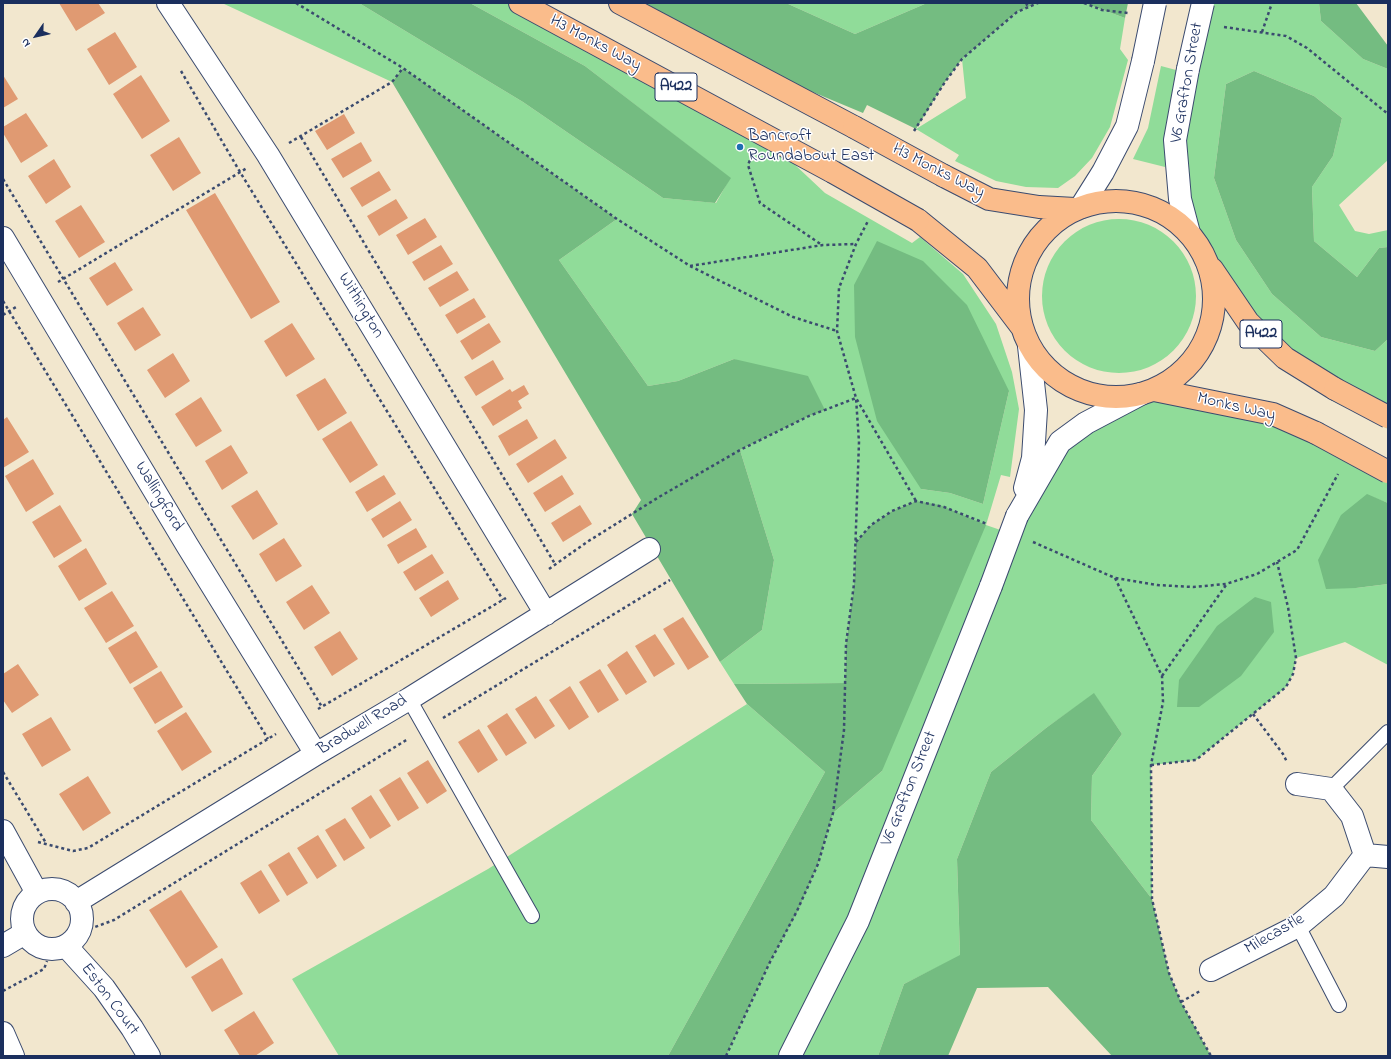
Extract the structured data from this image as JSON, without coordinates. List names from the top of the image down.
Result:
{
  "streets": {
    "main road": ["H3 Monks Way", "A422", "Monks Way"],
    "street": [
      "V6 Grafton Street",
      "Withington",
      "Wallingford",
      "Bradwell Road",
      "Milecastle",
      "Eston Court"
    ]
  },
  "crossings": [
    ["H3 Monks Way", "V6 Grafton Street"],
    ["H3 Monks Way", "A422"],
    ["V6 Grafton Street", "A422"],
    ["V6 Grafton Street", "Monks Way"],
    ["A422", "Monks Way"],
    ["Withington", "Bradwell Road"],
    ["Wallingford", "Bradwell Road"],
    ["Bradwell Road", "Eston Court"]
  ],
  "places": ["Bancroft Roundabout East"],
  "north": "bottom left"
}
